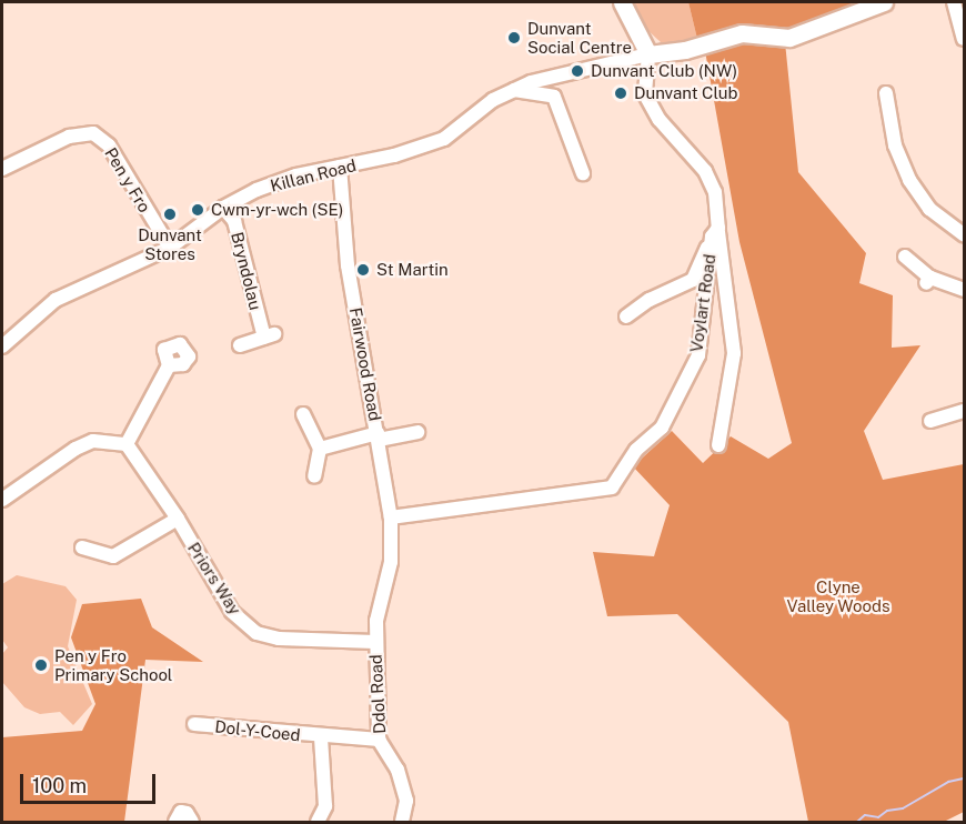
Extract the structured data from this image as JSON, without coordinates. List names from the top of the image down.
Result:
{
  "streets": {
    "street": [
      "Killan Road",
      "Pen y Fro",
      "Bryndolau",
      "Voylart Road",
      "Fairwood Road",
      "Priors Way",
      "Ddol Road",
      "Dol-Y-Coed"
    ]
  },
  "crossings": [
    ["Killan Road", "Pen y Fro"],
    ["Killan Road", "Bryndolau"],
    ["Killan Road", "Voylart Road"],
    ["Killan Road", "Fairwood Road"],
    ["Voylart Road", "Fairwood Road"],
    ["Fairwood Road", "Ddol Road"],
    ["Priors Way", "Ddol Road"],
    ["Ddol Road", "Dol-Y-Coed"]
  ],
  "parks": ["Clyne Valley Woods"],
  "places": [
    "Dunvant Social Centre",
    "Dunvant Club (NW)",
    "Dunvant Club",
    "Cwm-yr-wch (SE)",
    "Dunvant Stores",
    "St Martin",
    "Pen y Fro Primary School"
  ],
  "scale_bar": "100 m"
}
